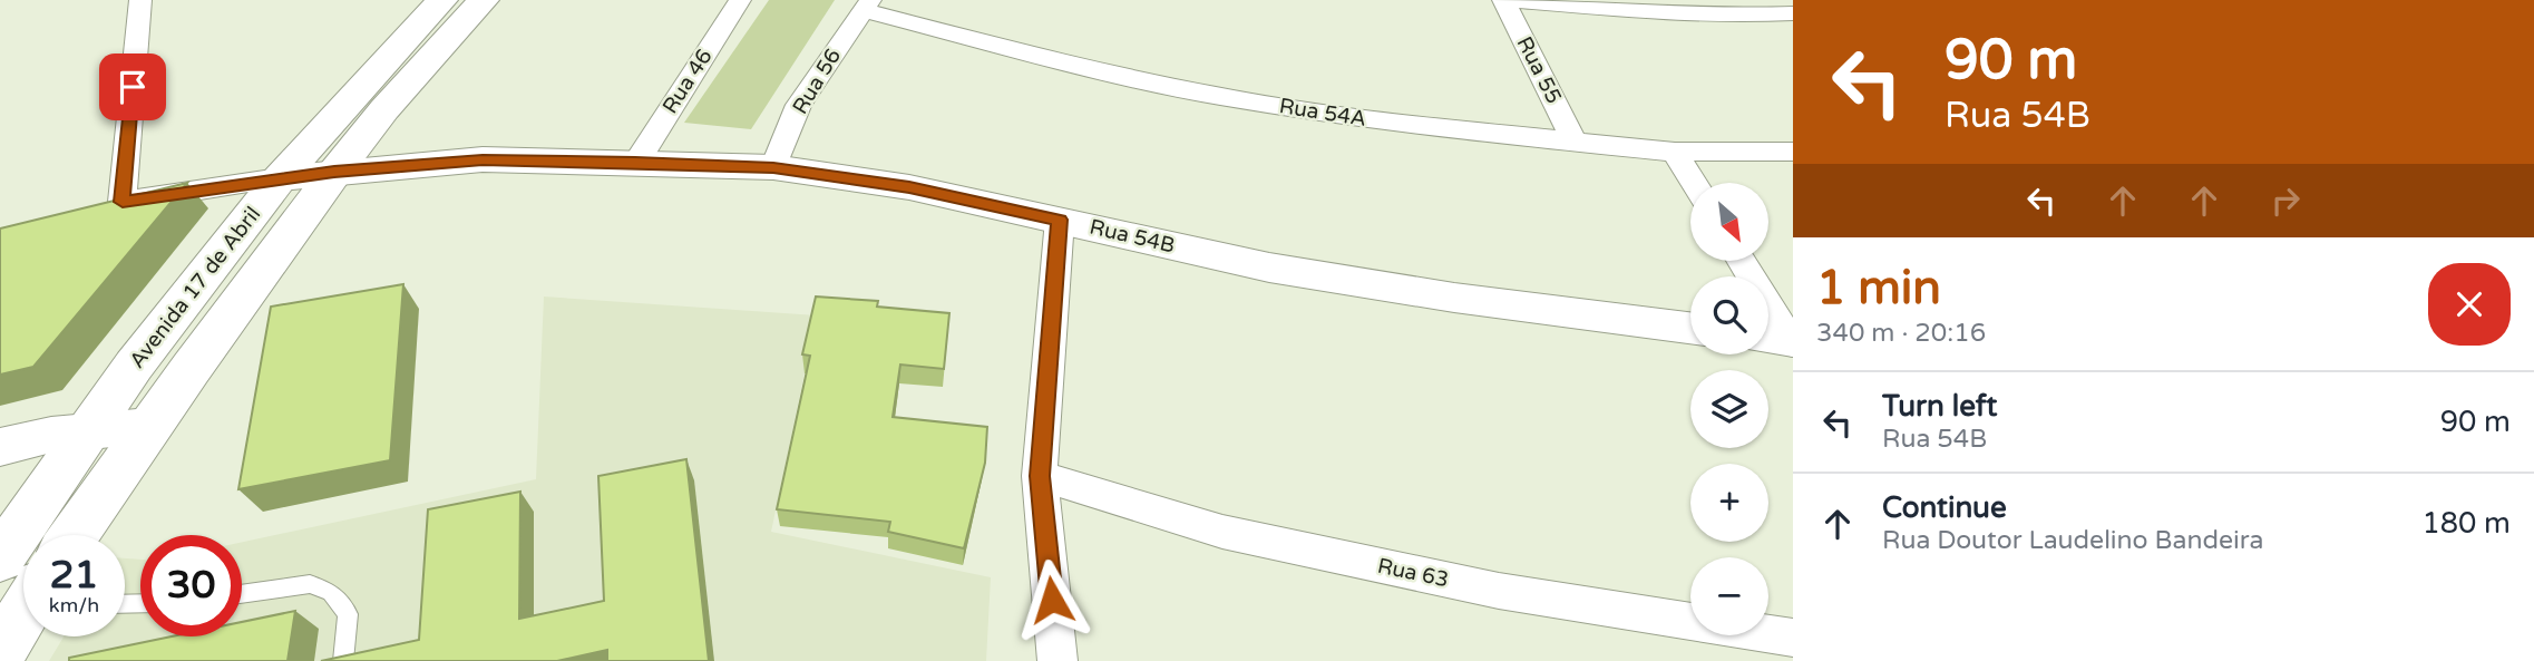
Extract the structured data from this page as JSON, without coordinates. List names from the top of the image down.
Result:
{
  "streets": {
    "main road": ["Avenida 17 de Abril"],
    "street": [
      "Rua 55",
      "Rua 46",
      "Rua 56",
      "Rua 54A",
      "Rua 54B",
      "Rua 63"
    ]
  },
  "crossings": [
    ["Rua 55", "Rua 54A"],
    ["Rua 46", "Rua 54B"],
    ["Rua 56", "Rua 54A"],
    ["Rua 56", "Rua 54B"],
    ["Rua 54B", "Avenida 17 de Abril"]
  ],
  "north": "bottom right",
  "page": {
    "turn": ["90 m", "Rua 54B"],
    "map_buttons": ["+", "−"],
    "heading": ["1 min", "340 m · 20:16"],
    "list": [
      {
        "name": "Turn left",
        "note": "Rua 54B",
        "value": "90 m"
      },
      {
        "name": "Continue",
        "note": "Rua Doutor Laudelino Bandeira",
        "value": "180 m"
      }
    ],
    "speed": "21 km/h",
    "limit": "30"
  }
}
